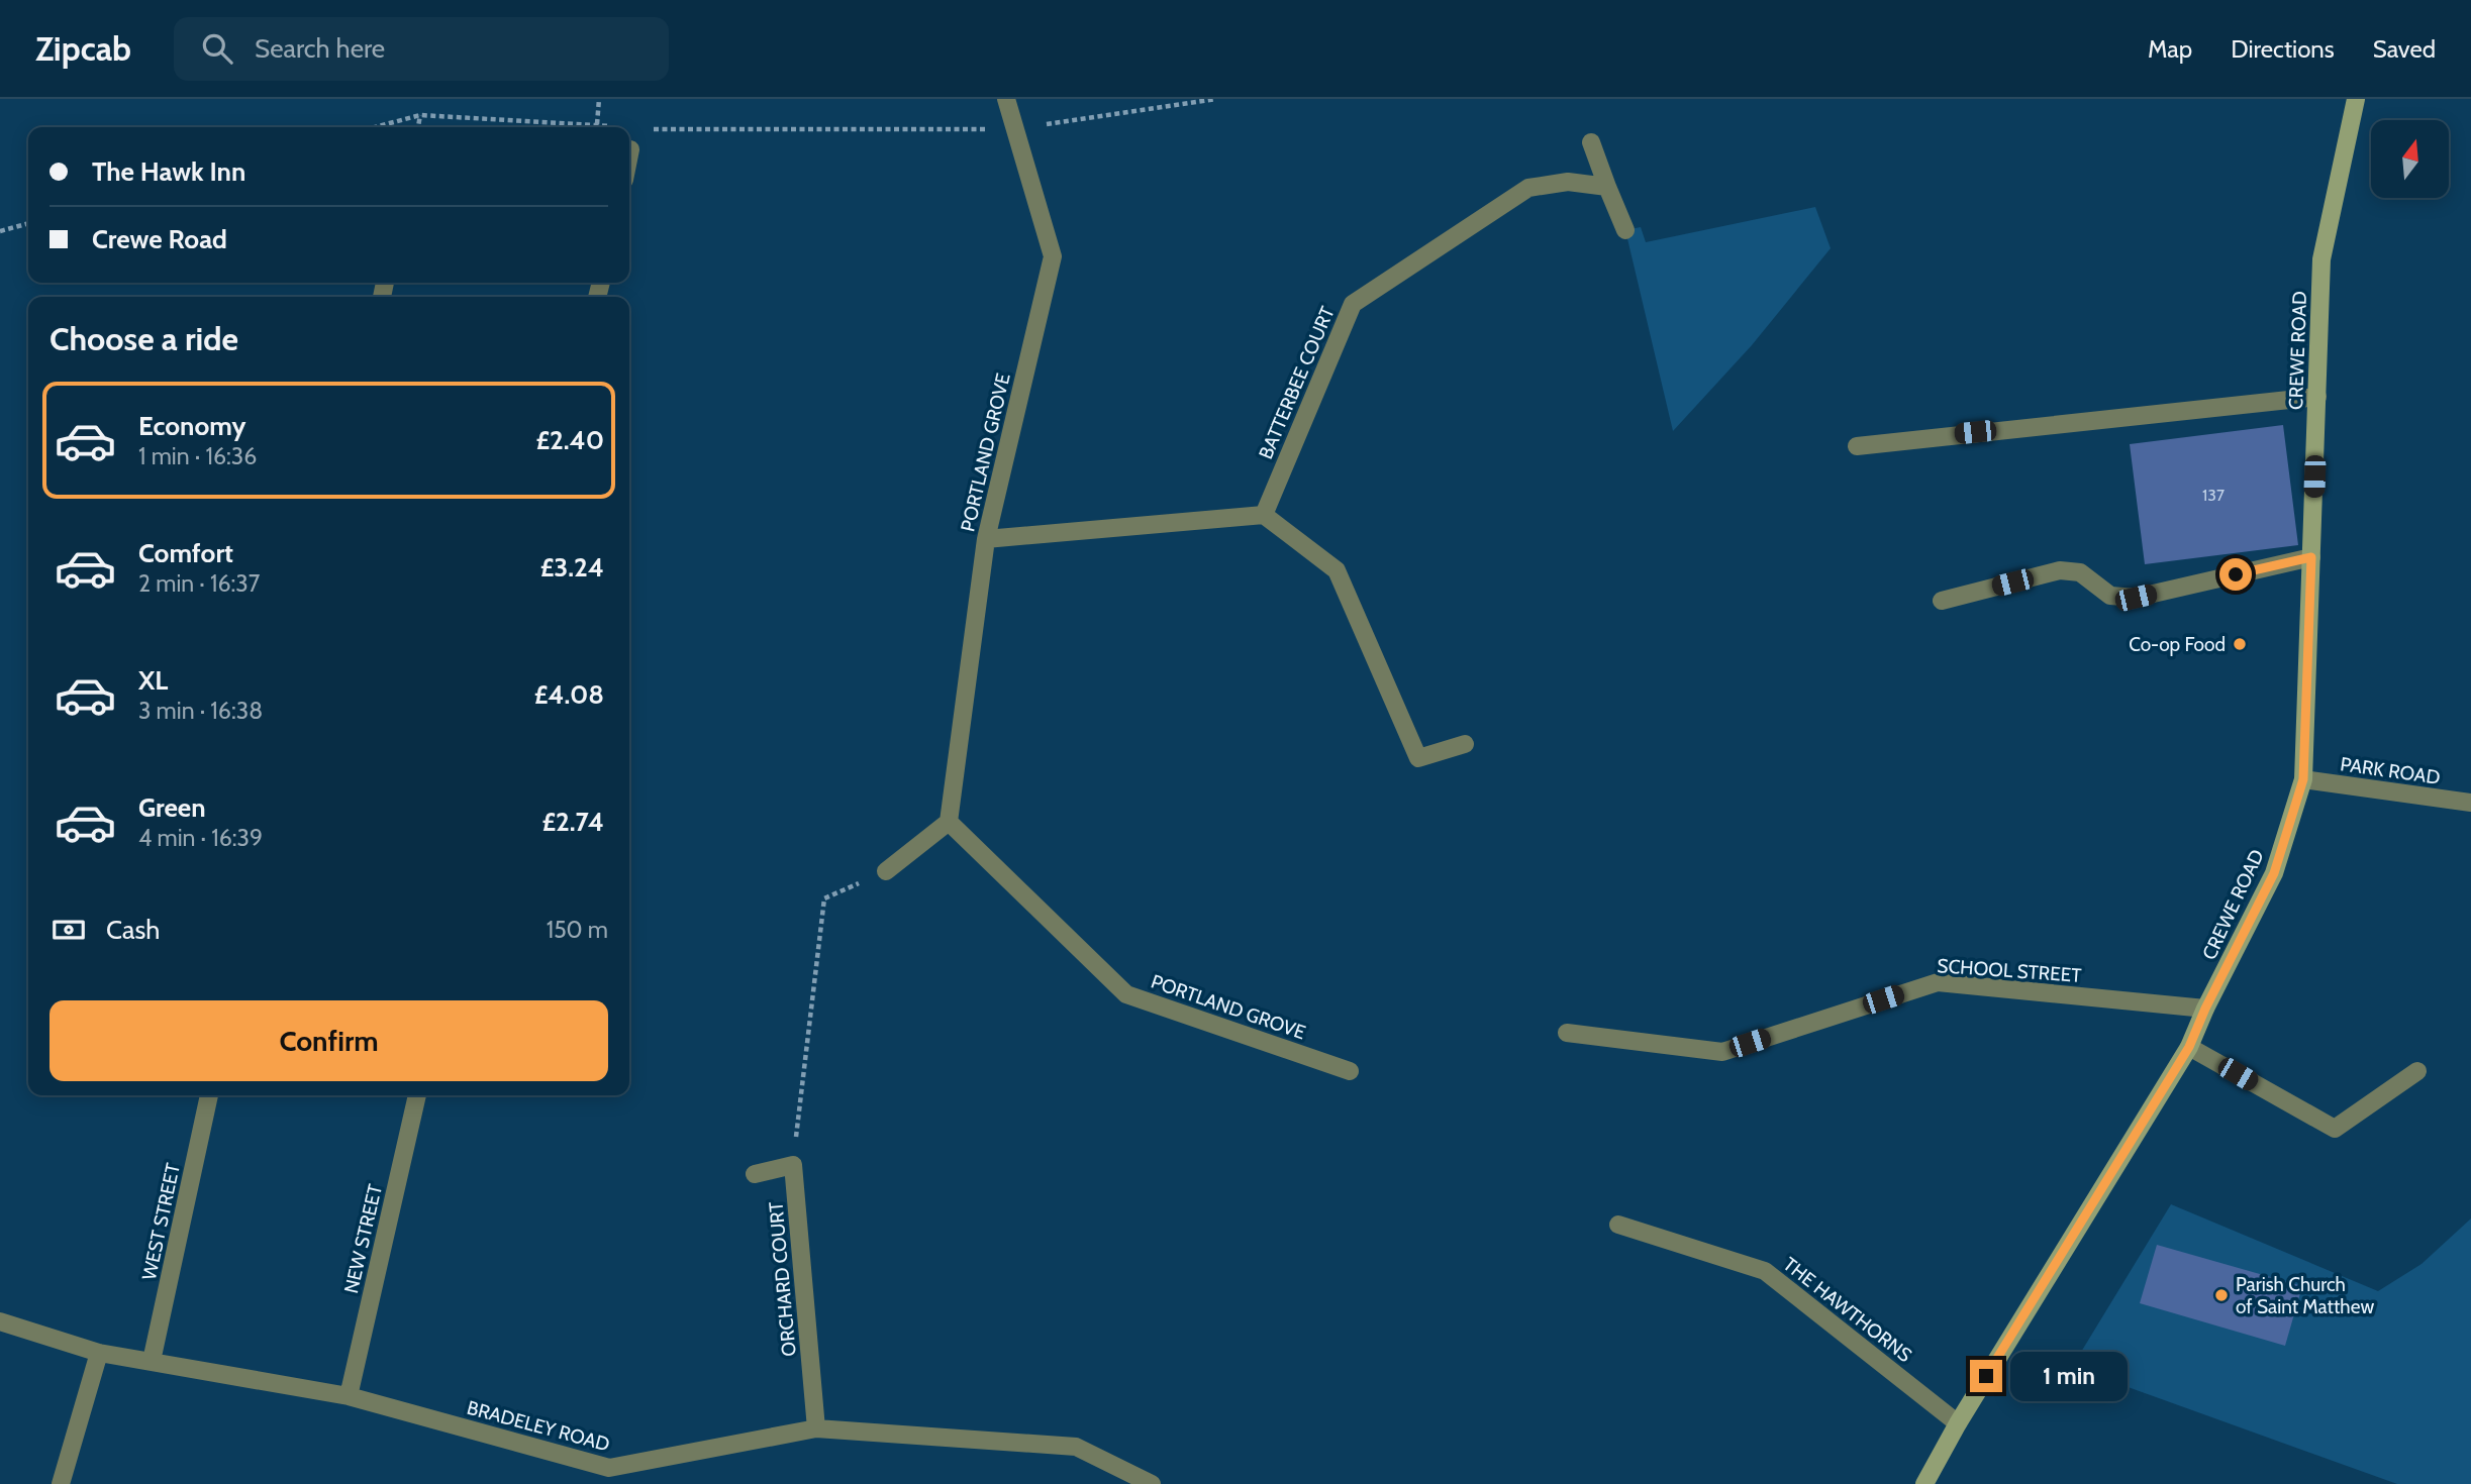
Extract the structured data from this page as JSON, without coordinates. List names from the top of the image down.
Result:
{
  "streets": {
    "street": [
      "CREWE ROAD",
      "BATTERBEE COURT",
      "PORTLAND GROVE",
      "PARK ROAD",
      "SCHOOL STREET",
      "WEST STREET",
      "NEW STREET",
      "ORCHARD COURT",
      "THE HAWTHORNS",
      "BRADELEY ROAD"
    ]
  },
  "crossings": [
    ["CREWE ROAD", "PARK ROAD"],
    ["CREWE ROAD", "SCHOOL STREET"],
    ["CREWE ROAD", "THE HAWTHORNS"],
    ["WEST STREET", "BRADELEY ROAD"],
    ["NEW STREET", "BRADELEY ROAD"],
    ["ORCHARD COURT", "BRADELEY ROAD"]
  ],
  "places": ["Co-op Food", "Parish Church of Saint Matthew"],
  "house_numbers": ["137"],
  "north": "top",
  "page": {
    "header": "Zipcab",
    "search": "Search here",
    "nav": ["Map", "Directions", "Saved"],
    "banner": ["The Hawk Inn", "Crewe Road"],
    "heading": "Choose a ride",
    "list": [
      {
        "name": "Economy",
        "note": "1 min · 16:36",
        "value": "£2.40"
      },
      {
        "name": "Comfort",
        "note": "2 min · 16:37",
        "value": "£3.24"
      },
      {
        "name": "XL",
        "note": "3 min · 16:38",
        "value": "£4.08"
      },
      {
        "name": "Green",
        "note": "4 min · 16:39",
        "value": "£2.74"
      }
    ],
    "pay": ["Cash", "150 m"],
    "buttons": "Confirm",
    "bubble": "1 min"
  }
}
